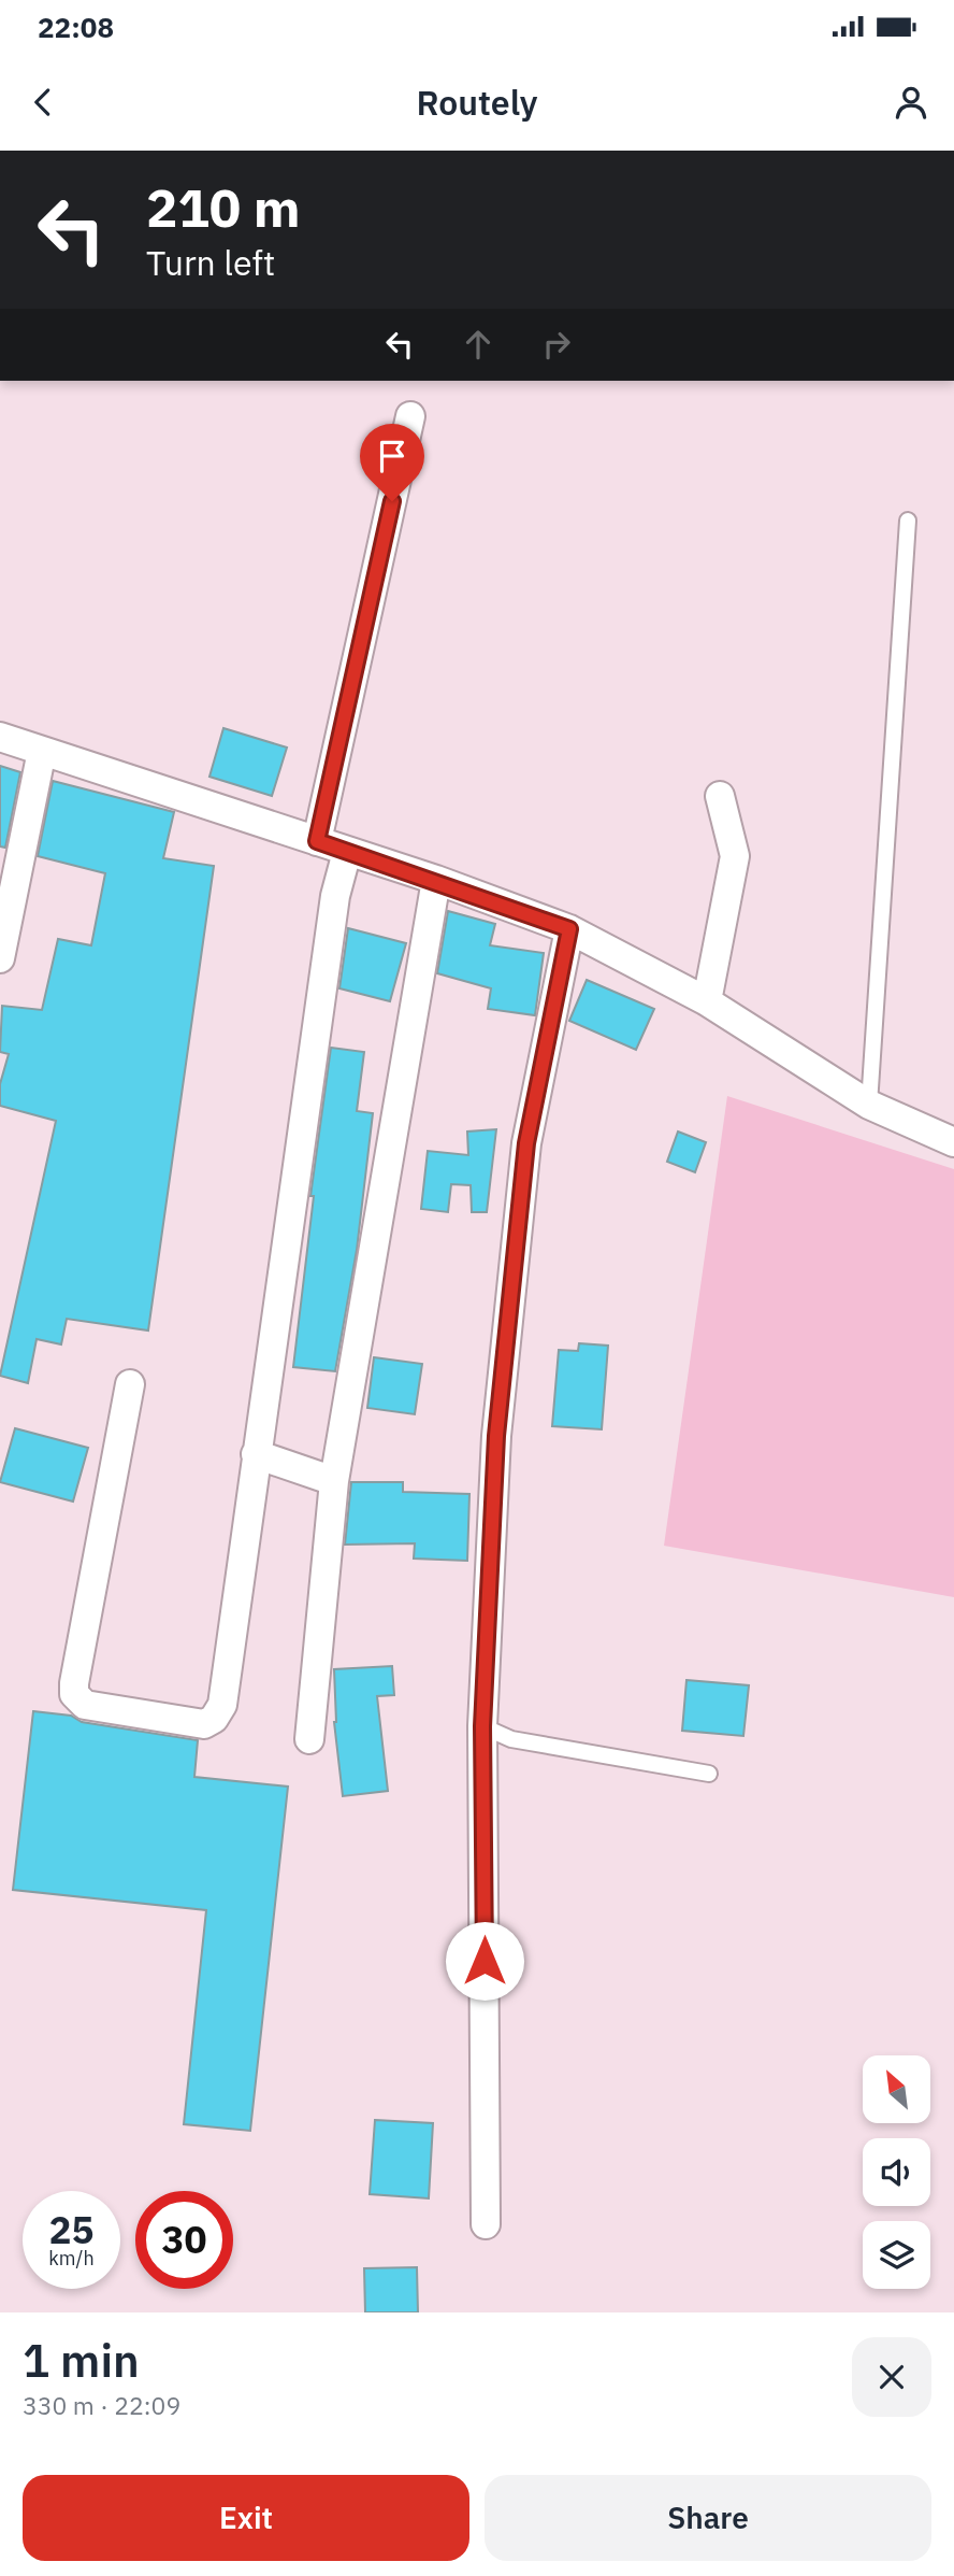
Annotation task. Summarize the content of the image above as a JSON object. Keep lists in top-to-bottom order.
{
  "north": "top left",
  "page": {
    "status": "22:08",
    "header": "Routely",
    "turn": ["210 m", "Turn left"],
    "speed": "25 km/h",
    "limit": "30",
    "heading": ["1 min", "330 m · 22:09"],
    "buttons": ["Exit", "Share"]
  }
}
